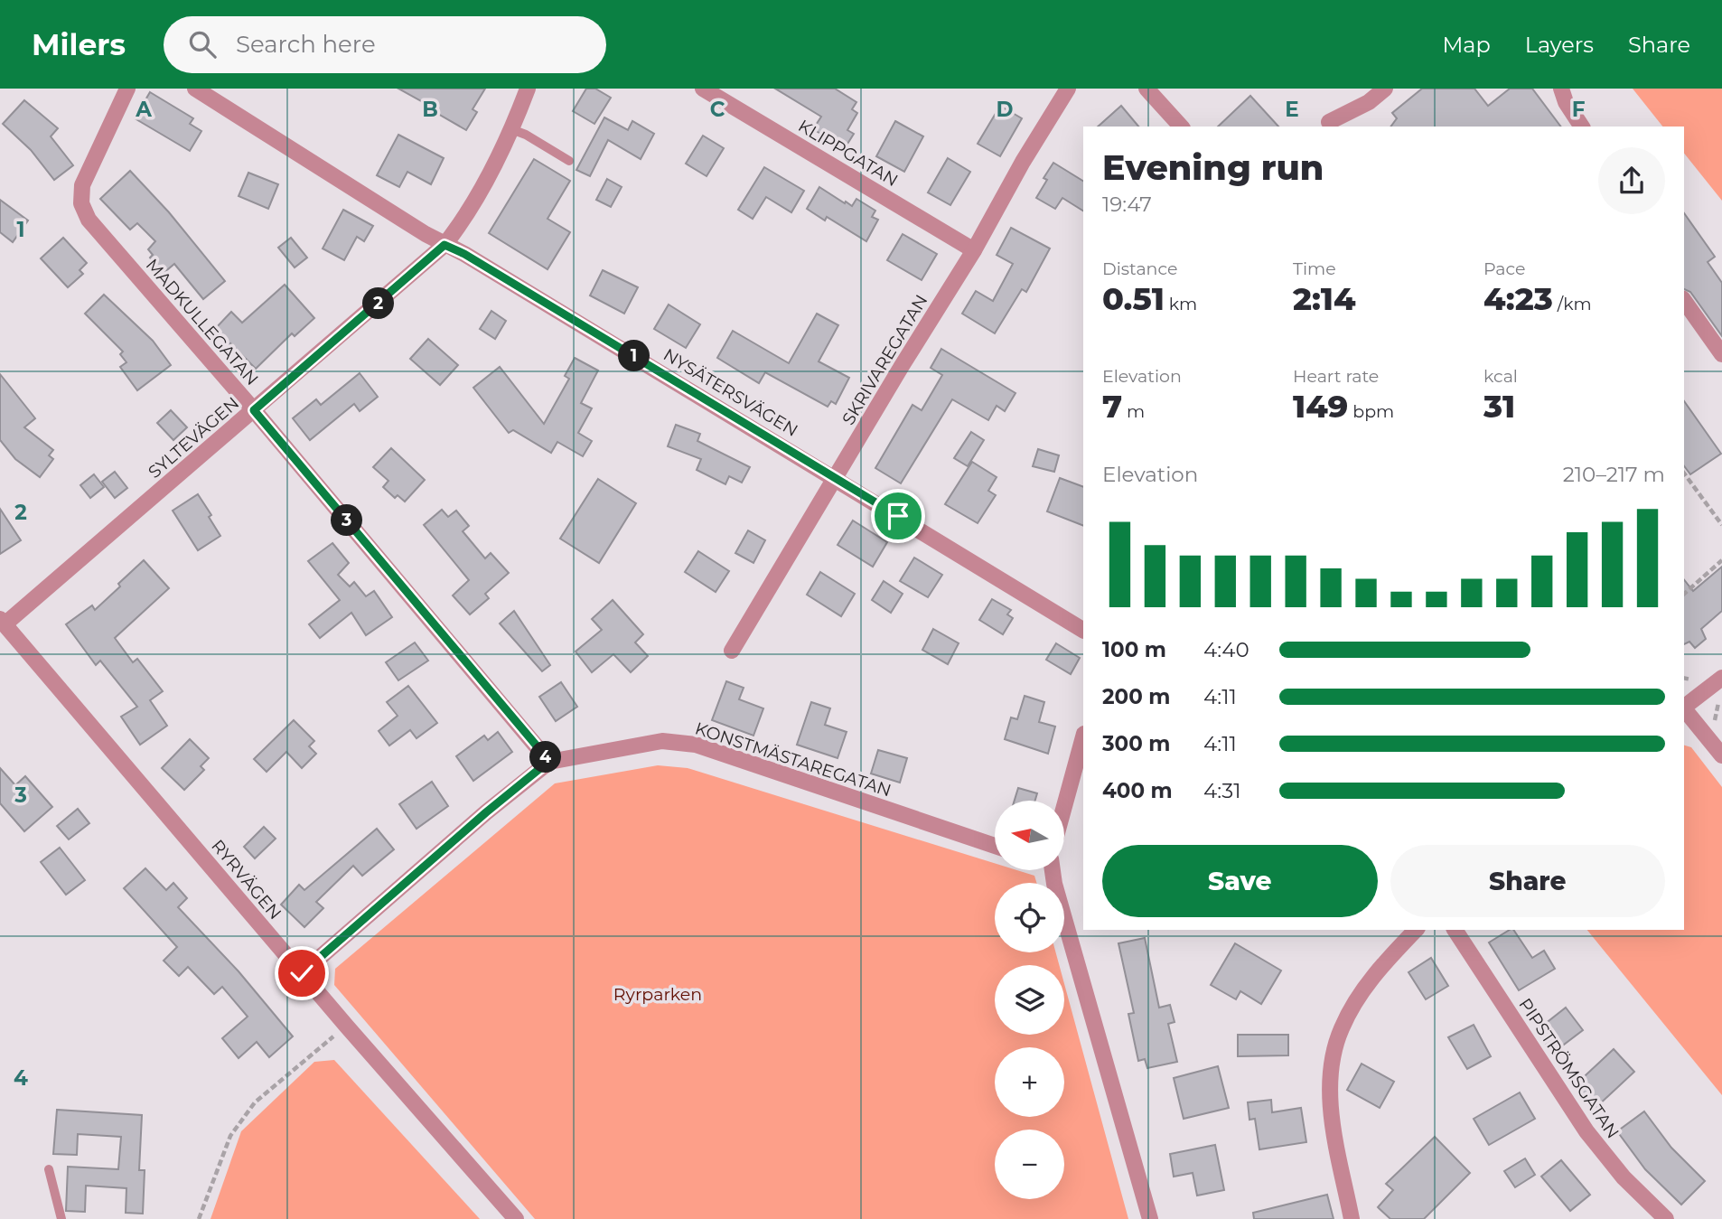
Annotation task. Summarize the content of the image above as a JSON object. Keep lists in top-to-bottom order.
{
  "streets": {
    "street": [
      "KLIPPGATAN",
      "MADKULLEGATAN",
      "SKRIVAREGATAN",
      "NYSÄTERSVÄGEN",
      "SYLTEVÄGEN",
      "KONSTMÄSTAREGATAN",
      "RYRVÄGEN",
      "PIPSTRÖMSGATAN"
    ]
  },
  "crossings": [
    ["KLIPPGATAN", "SKRIVAREGATAN"],
    ["MADKULLEGATAN", "SYLTEVÄGEN"],
    ["MADKULLEGATAN", "KONSTMÄSTAREGATAN"],
    ["SKRIVAREGATAN", "NYSÄTERSVÄGEN"],
    ["NYSÄTERSVÄGEN", "SYLTEVÄGEN"],
    ["SYLTEVÄGEN", "RYRVÄGEN"],
    ["KONSTMÄSTAREGATAN", "RYRVÄGEN"]
  ],
  "parks": ["Ryrparken"],
  "north": "left",
  "page": {
    "header": "Milers",
    "search": "Search here",
    "nav": ["Map", "Layers", "Share"],
    "heading": ["Evening run", "19:47"],
    "stats": [
      ["Distance", "0.51 km"],
      ["Time", "2:14"],
      ["Pace", "4:23 /km"],
      ["Elevation", "7 m"],
      ["Heart rate", "149 bpm"],
      ["kcal", "31"]
    ],
    "pins": [
      "2",
      "1",
      "3",
      "4"
    ],
    "chart": ["Elevation", "210–217 m"],
    "list": [
      {
        "name": "100 m",
        "note": "4:40"
      },
      {
        "name": "200 m",
        "note": "4:11"
      },
      {
        "name": "300 m",
        "note": "4:11"
      },
      {
        "name": "400 m",
        "note": "4:31"
      }
    ],
    "map_buttons": ["+", "−"],
    "buttons": ["Save", "Share"]
  },
  "grid": {
    "columns": [
      "A",
      "B",
      "C",
      "D",
      "E",
      "F"
    ],
    "rows": [
      "1",
      "2",
      "3",
      "4"
    ]
  }
}
